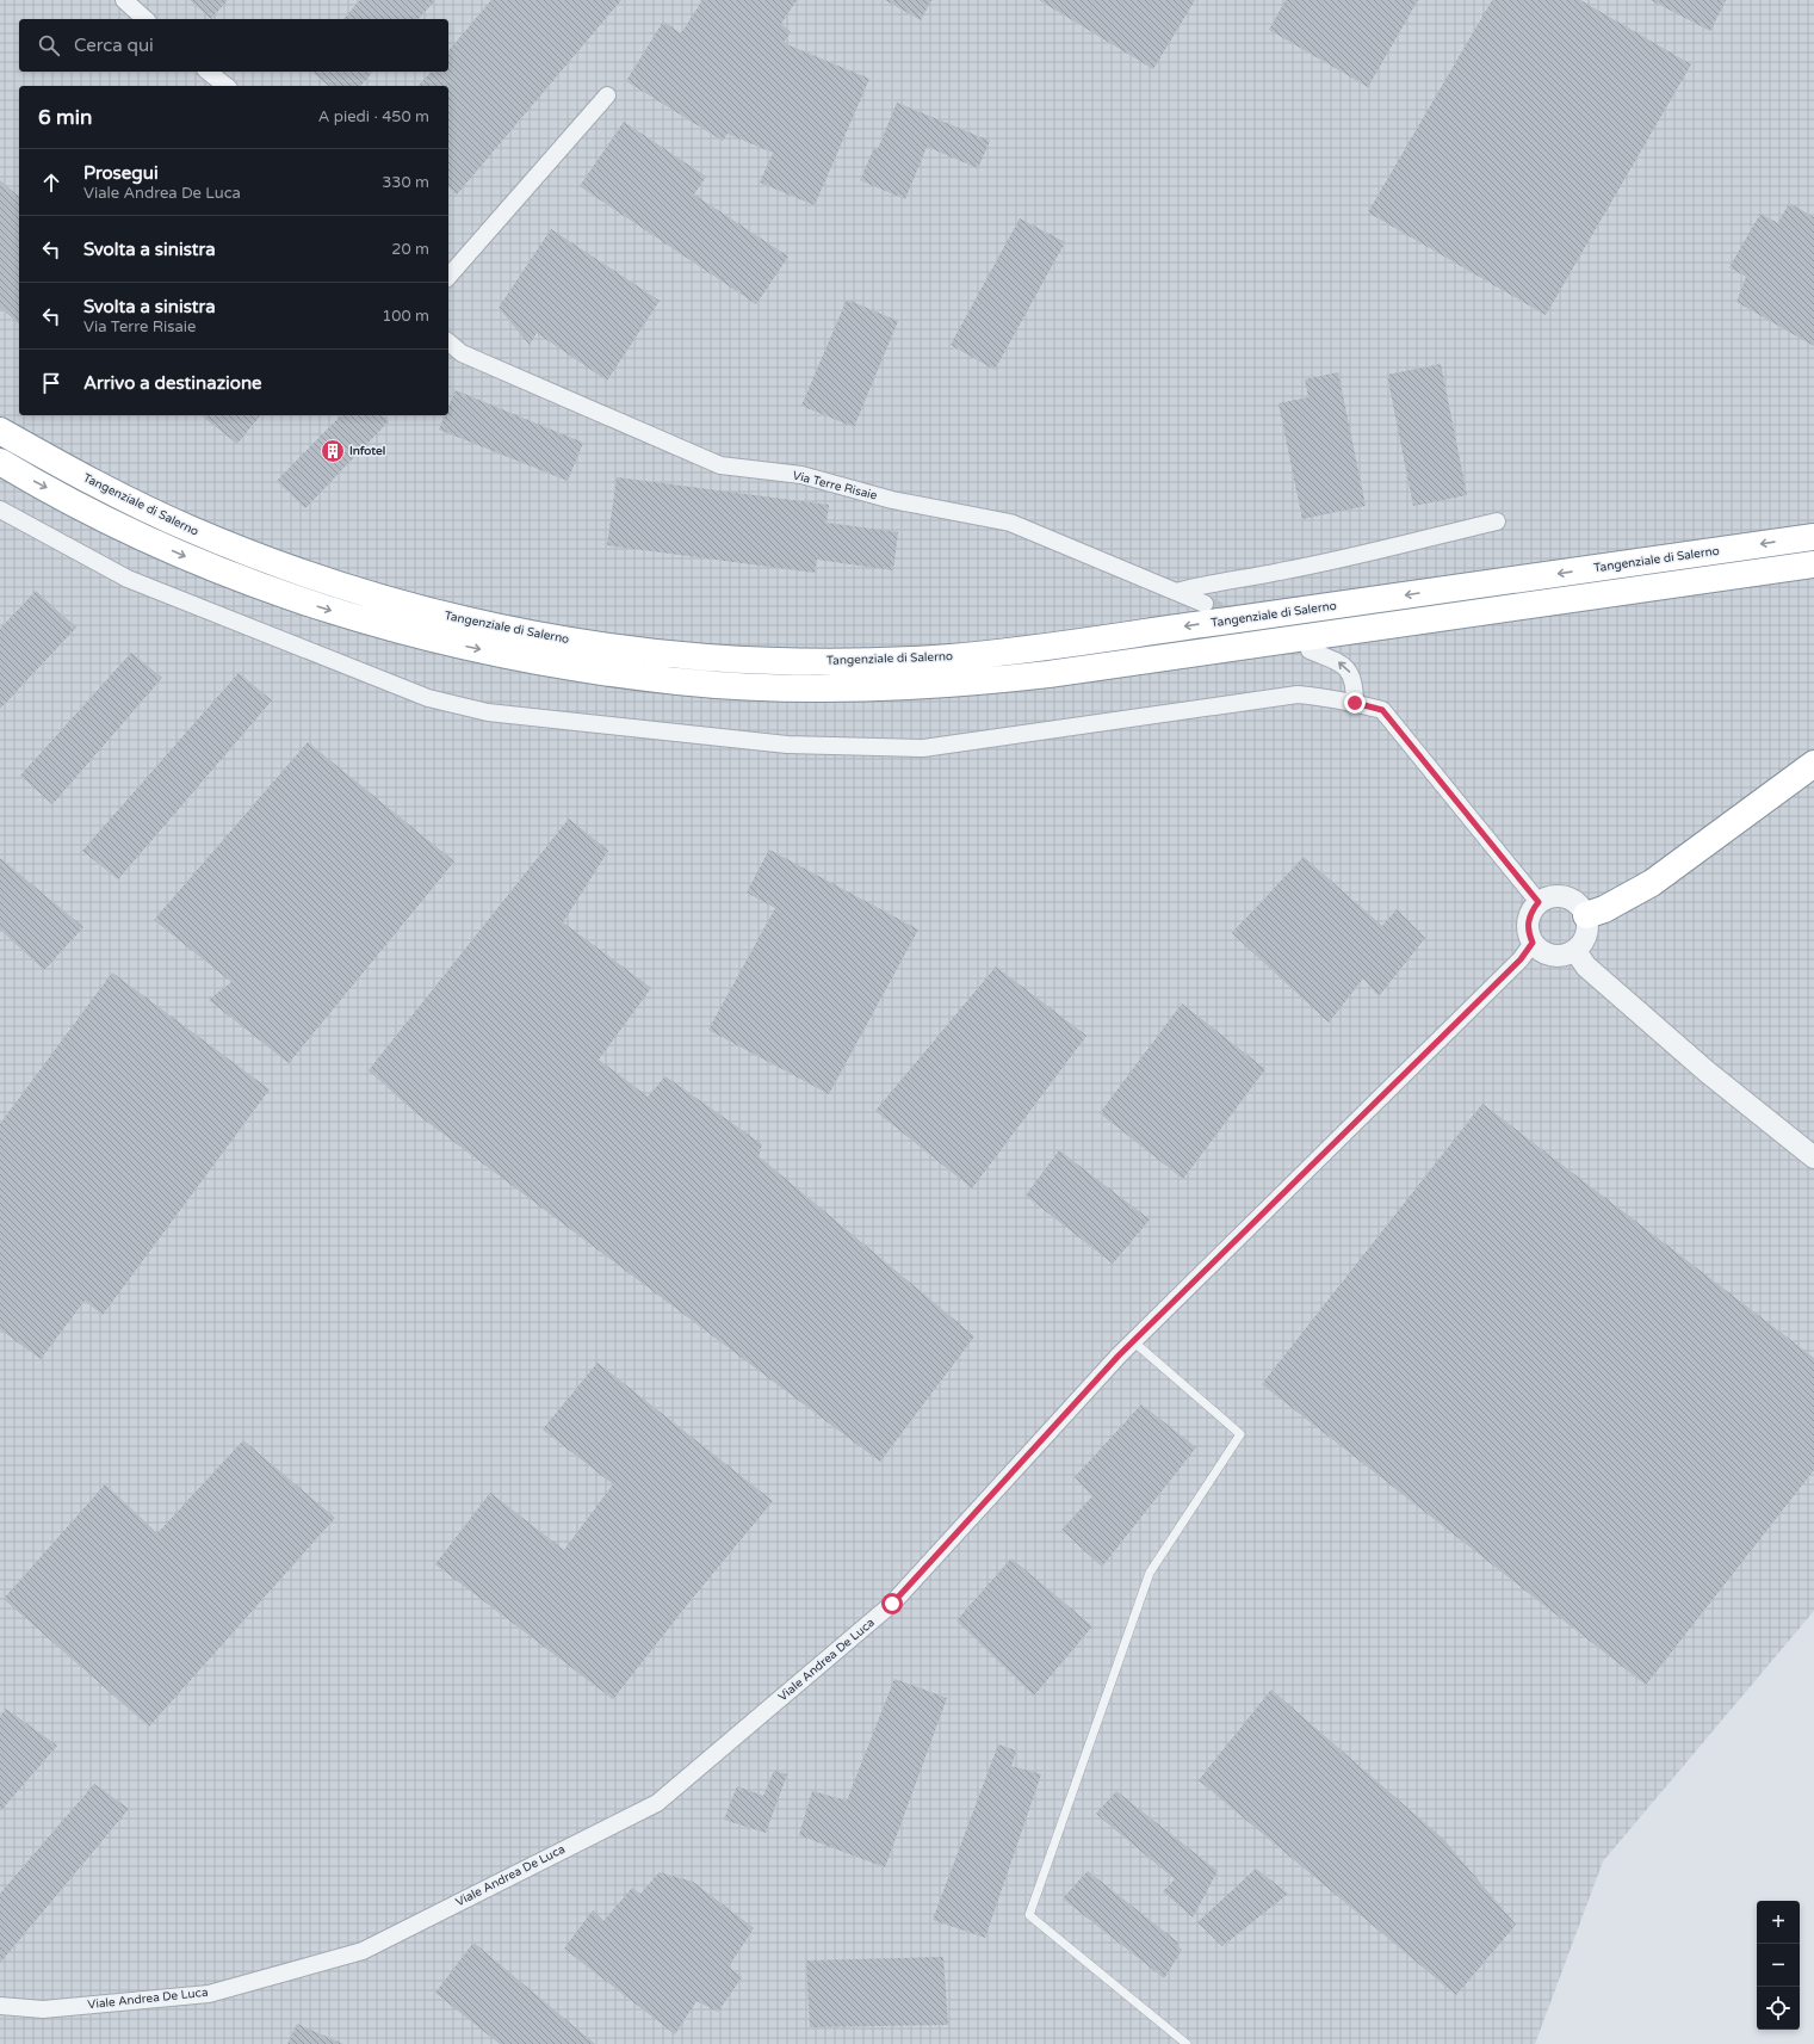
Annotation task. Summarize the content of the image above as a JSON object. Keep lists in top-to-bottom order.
{
  "streets": {
    "highway": ["Tangenziale di Salerno"],
    "street": ["Via Terre Risaie", "Viale Andrea De Luca"]
  },
  "places": {
    "building": ["Infotel"]
  },
  "page": {
    "search": "Cerca qui",
    "heading": ["6 min", "A piedi · 450 m"],
    "list": [
      ["Prosegui", "Viale Andrea De Luca", "330 m"],
      ["Svolta a sinistra", "20 m"],
      ["Svolta a sinistra", "Via Terre Risaie", "100 m"],
      "Arrivo a destinazione"
    ],
    "map_buttons": ["+", "−"]
  }
}
